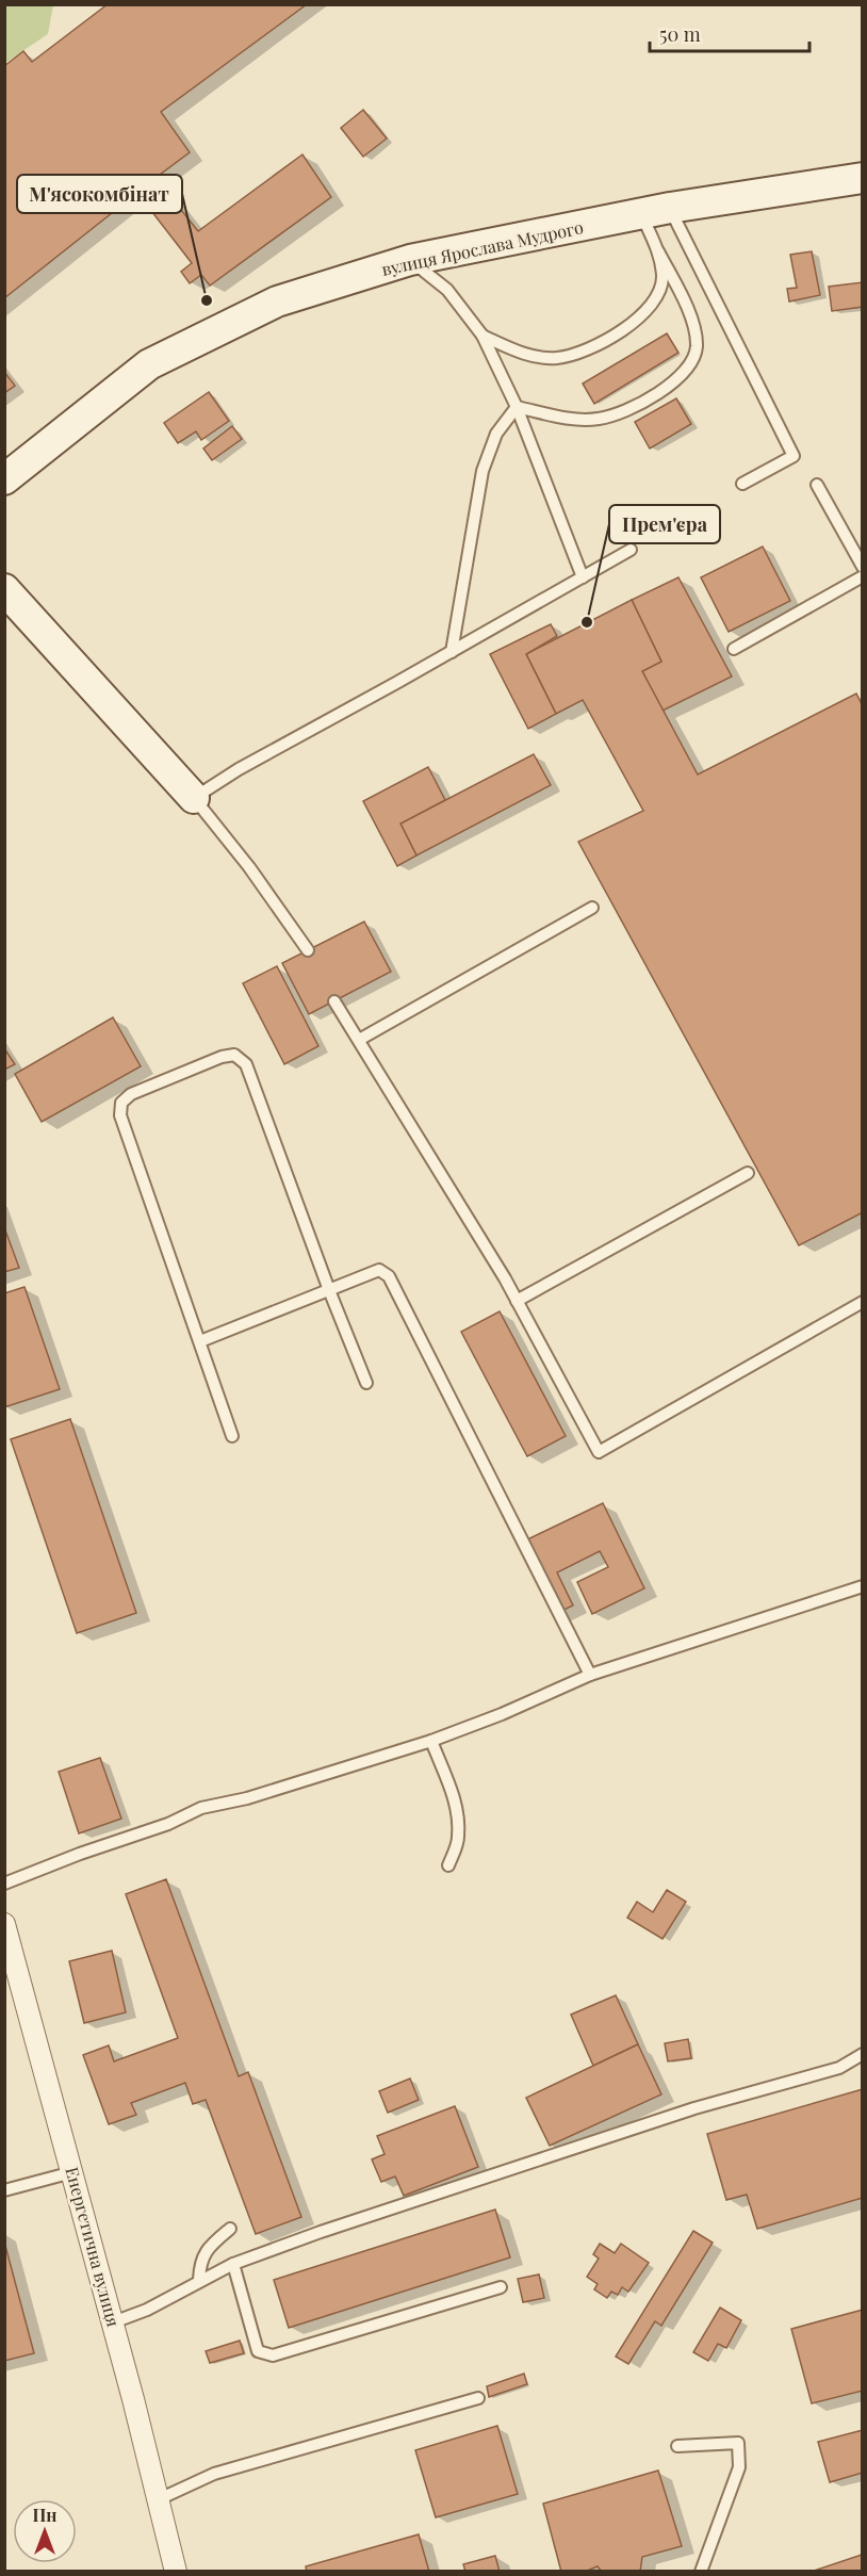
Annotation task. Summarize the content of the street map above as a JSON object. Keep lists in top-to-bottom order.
{
  "streets": {
    "main road": ["вулиця Ярослава Мудрого"],
    "street": ["Енергетична вулиця"]
  },
  "places": ["М'ясокомбінат", "Прем'єра"],
  "scale_bar": "50 m",
  "north": "top"
}
